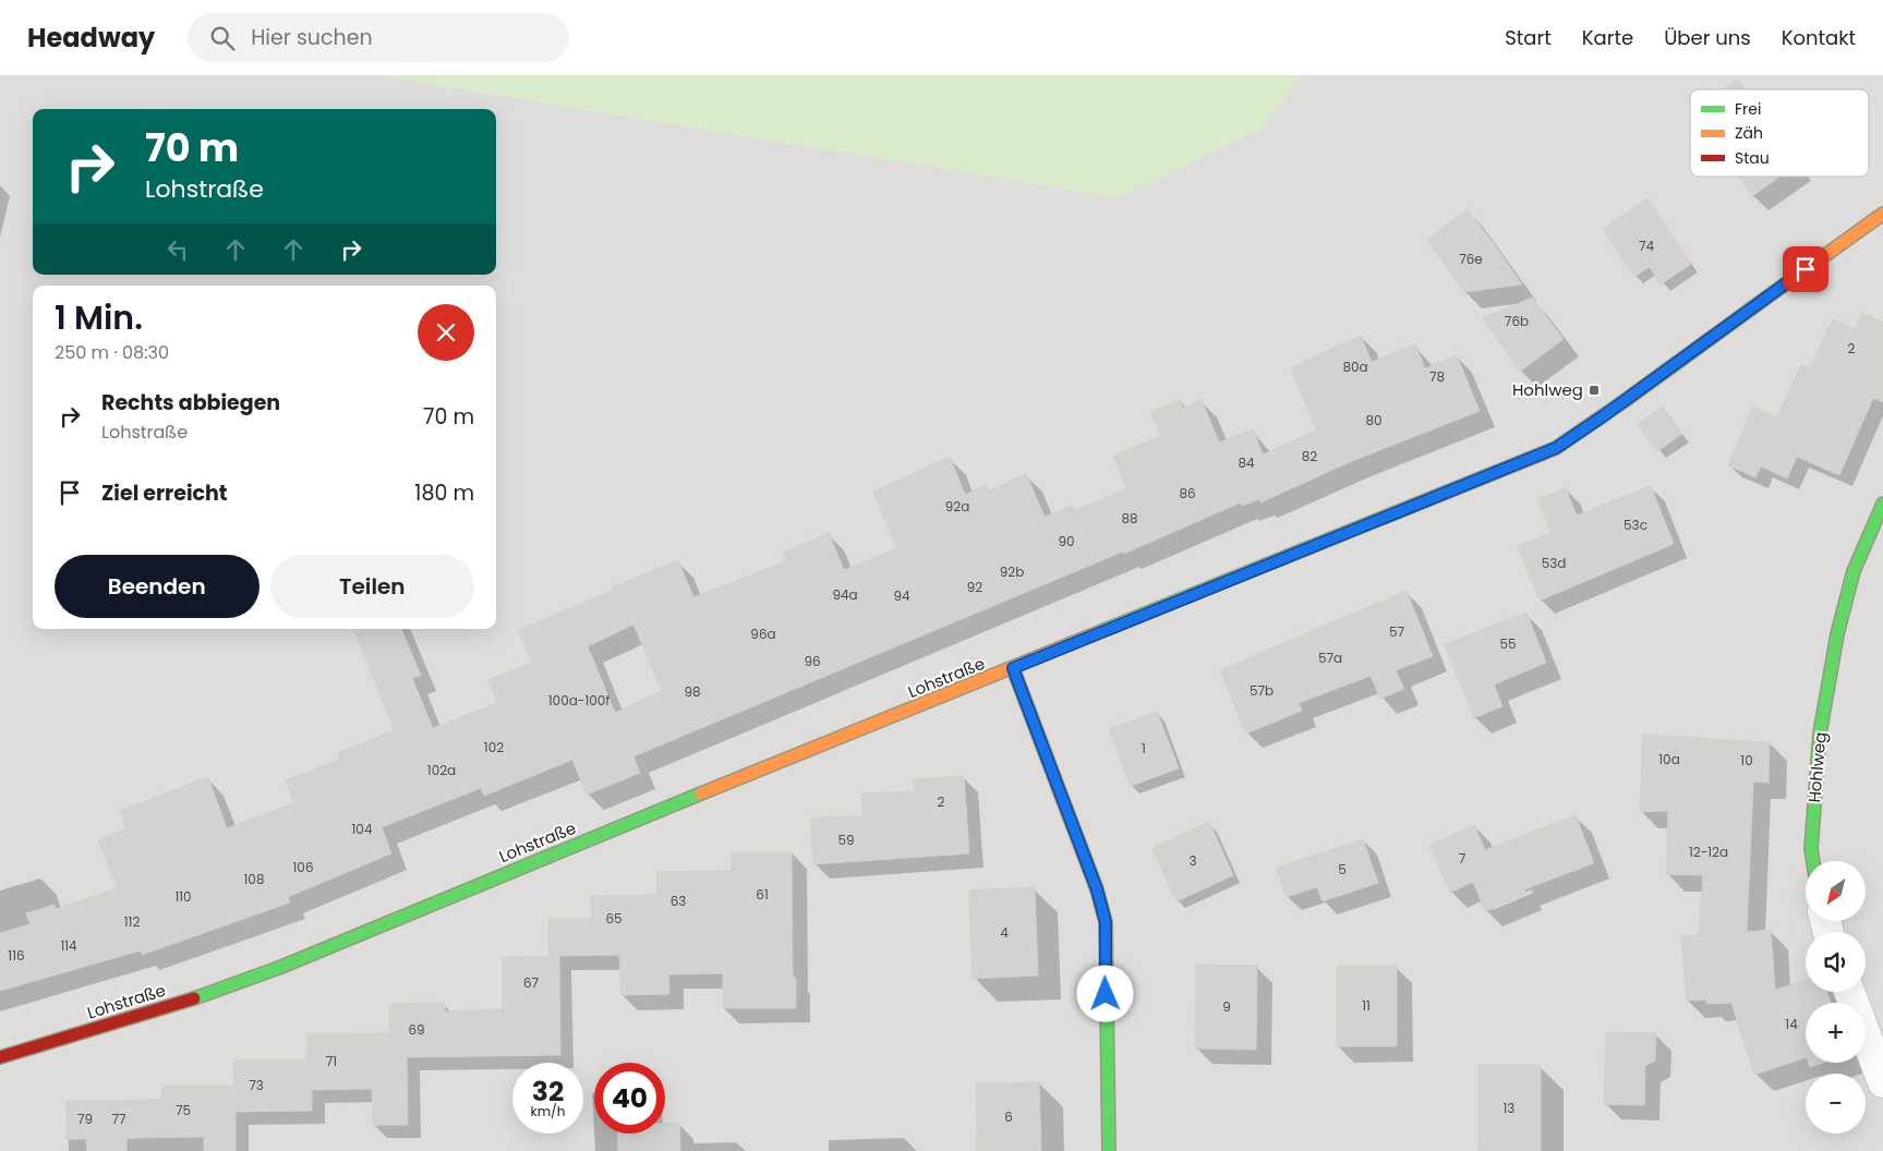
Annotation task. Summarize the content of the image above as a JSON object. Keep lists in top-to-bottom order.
{
  "streets": {
    "main road": ["Lohstraße", "Hohlweg"]
  },
  "places": {
    "transit": ["Hohlweg"]
  },
  "house_numbers": [
    "74",
    "76e",
    "76b",
    "2",
    "80a",
    "78",
    "80",
    "82",
    "84",
    "86",
    "92a",
    "88",
    "53c",
    "90",
    "53d",
    "92b",
    "92",
    "94a",
    "94",
    "57",
    "96a",
    "55",
    "57a",
    "96",
    "57b",
    "98",
    "100a-100f",
    "102",
    "1",
    "10a",
    "10",
    "102a",
    "2",
    "104",
    "59",
    "12-12a",
    "7",
    "3",
    "106",
    "5",
    "108",
    "61",
    "110",
    "63",
    "65",
    "112",
    "4",
    "114",
    "116",
    "67",
    "11",
    "9",
    "14",
    "69",
    "71",
    "73",
    "13",
    "75",
    "6",
    "79",
    "77"
  ],
  "legend": ["Frei", "Zäh", "Stau"],
  "north": "bottom left",
  "page": {
    "header": "Headway",
    "search": "Hier suchen",
    "nav": [
      "Start",
      "Karte",
      "Über uns",
      "Kontakt"
    ],
    "turn": ["70 m", "Lohstraße"],
    "heading": ["1 Min.", "250 m · 08:30"],
    "list": [
      {
        "name": "Rechts abbiegen",
        "note": "Lohstraße",
        "value": "70 m"
      },
      {
        "name": "Ziel erreicht",
        "value": "180 m"
      }
    ],
    "buttons": ["Beenden", "Teilen"],
    "map_buttons": ["+", "−"],
    "speed": "32 km/h",
    "limit": "40"
  }
}
